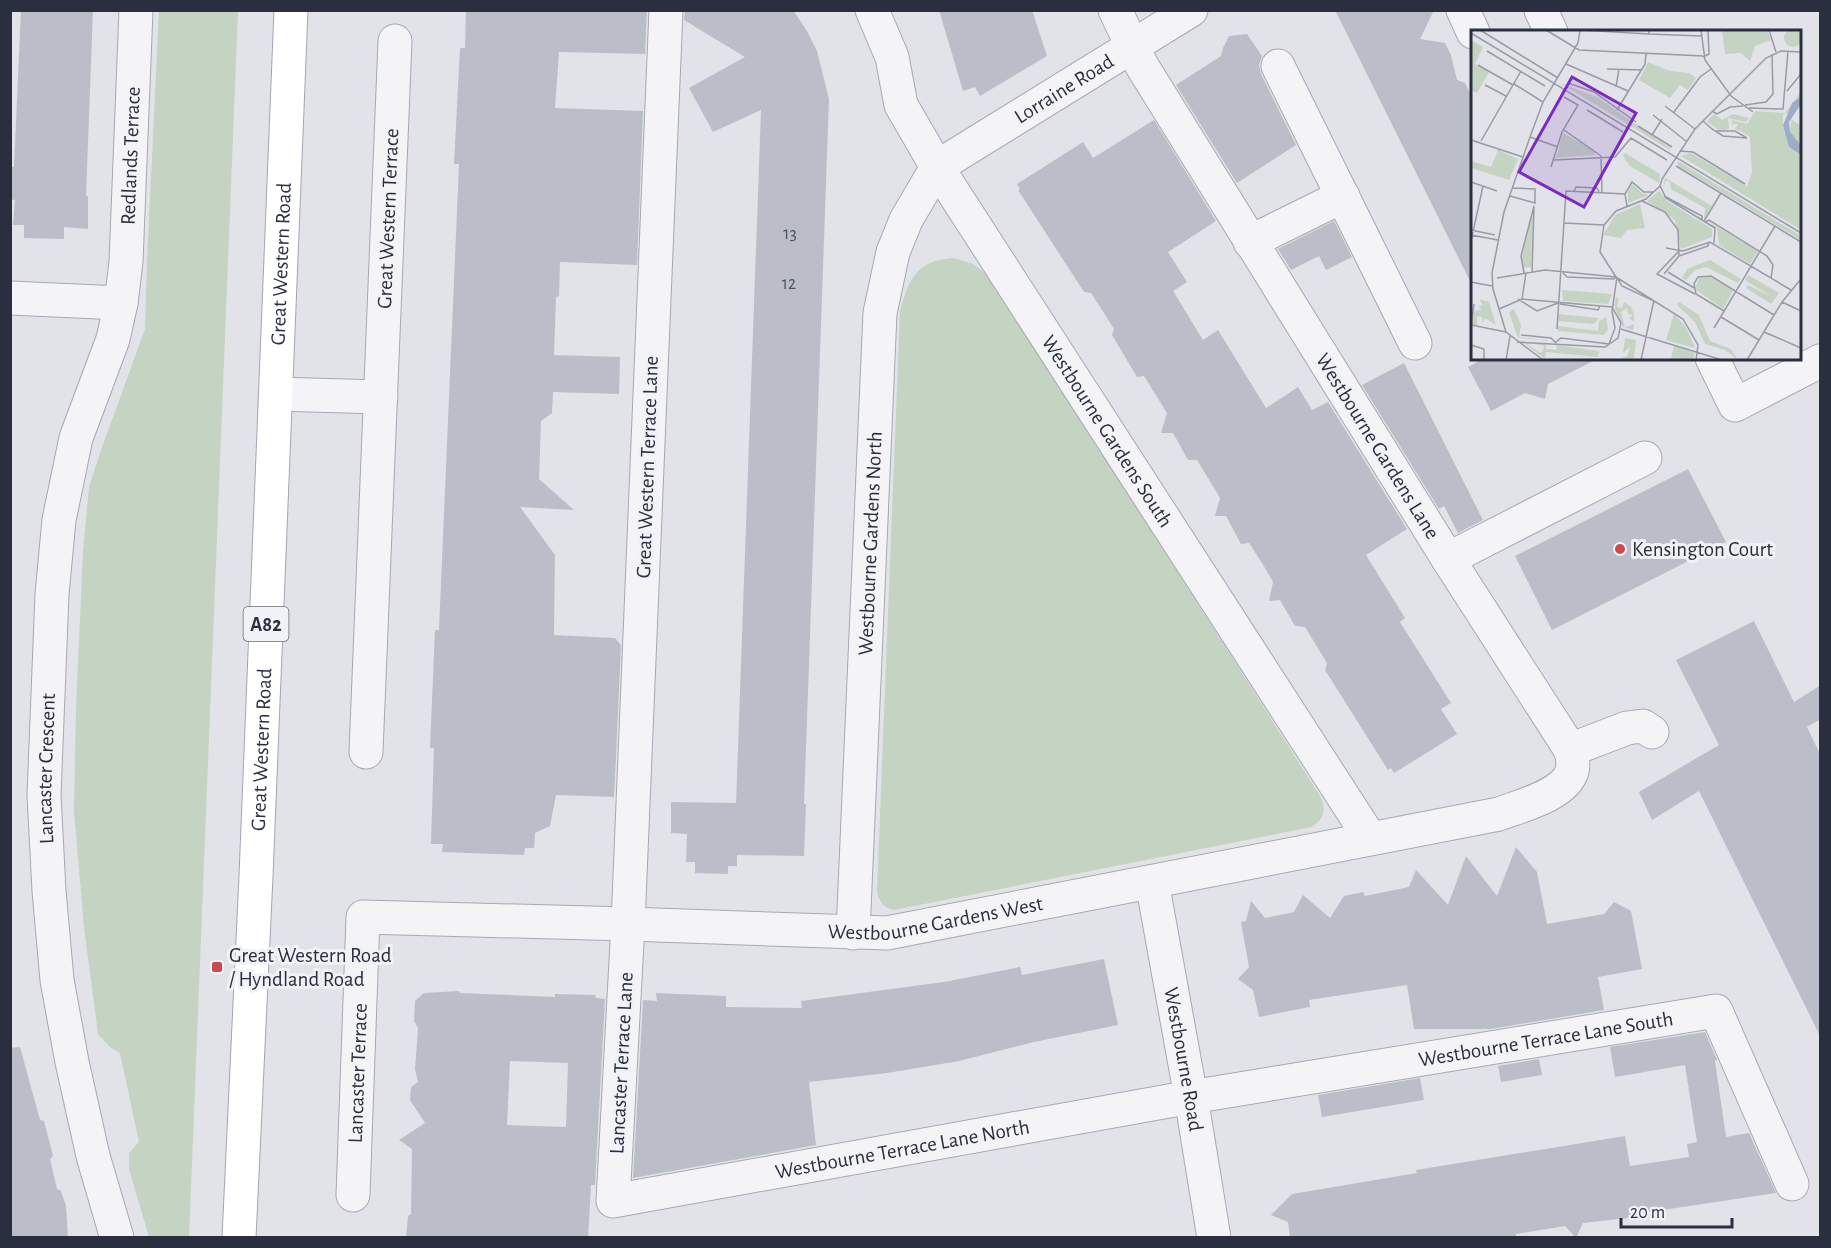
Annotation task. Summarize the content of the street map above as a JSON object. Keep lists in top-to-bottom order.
{
  "streets": {
    "main road": ["Great Western Road", "A82"],
    "street": [
      "Lorraine Road",
      "Redlands Terrace",
      "Great Western Terrace",
      "Westbourne Gardens South",
      "Westbourne Gardens Lane",
      "Great Western Terrace Lane",
      "Westbourne Gardens North",
      "Lancaster Crescent",
      "Westbourne Gardens West",
      "Westbourne Terrace Lane South",
      "Westbourne Road",
      "Lancaster Terrace Lane",
      "Lancaster Terrace",
      "Westbourne Terrace Lane North"
    ]
  },
  "crossings": [
    ["Lorraine Road", "Westbourne Gardens South"],
    ["Lorraine Road", "Westbourne Gardens Lane"],
    ["Lorraine Road", "Westbourne Gardens North"],
    ["Redlands Terrace", "Lancaster Crescent"],
    ["Westbourne Gardens South", "Westbourne Gardens North"],
    ["Westbourne Gardens South", "Westbourne Gardens West"],
    ["Westbourne Gardens Lane", "Westbourne Gardens West"],
    ["Great Western Terrace Lane", "Westbourne Gardens West"],
    ["Great Western Terrace Lane", "Lancaster Terrace Lane"],
    ["Westbourne Gardens North", "Westbourne Gardens West"],
    ["Westbourne Gardens West", "Westbourne Road"],
    ["Westbourne Gardens West", "Lancaster Terrace Lane"],
    ["Westbourne Gardens West", "Lancaster Terrace"],
    ["Westbourne Terrace Lane South", "Westbourne Road"],
    ["Westbourne Terrace Lane South", "Westbourne Terrace Lane North"],
    ["Westbourne Road", "Westbourne Terrace Lane North"],
    ["Lancaster Terrace Lane", "Westbourne Terrace Lane North"]
  ],
  "places": {
    "other": ["Kensington Court"],
    "transit": ["Great Western Road / Hyndland Road"]
  },
  "house_numbers": ["13", "12"],
  "scale_bar": "20 m"
}
